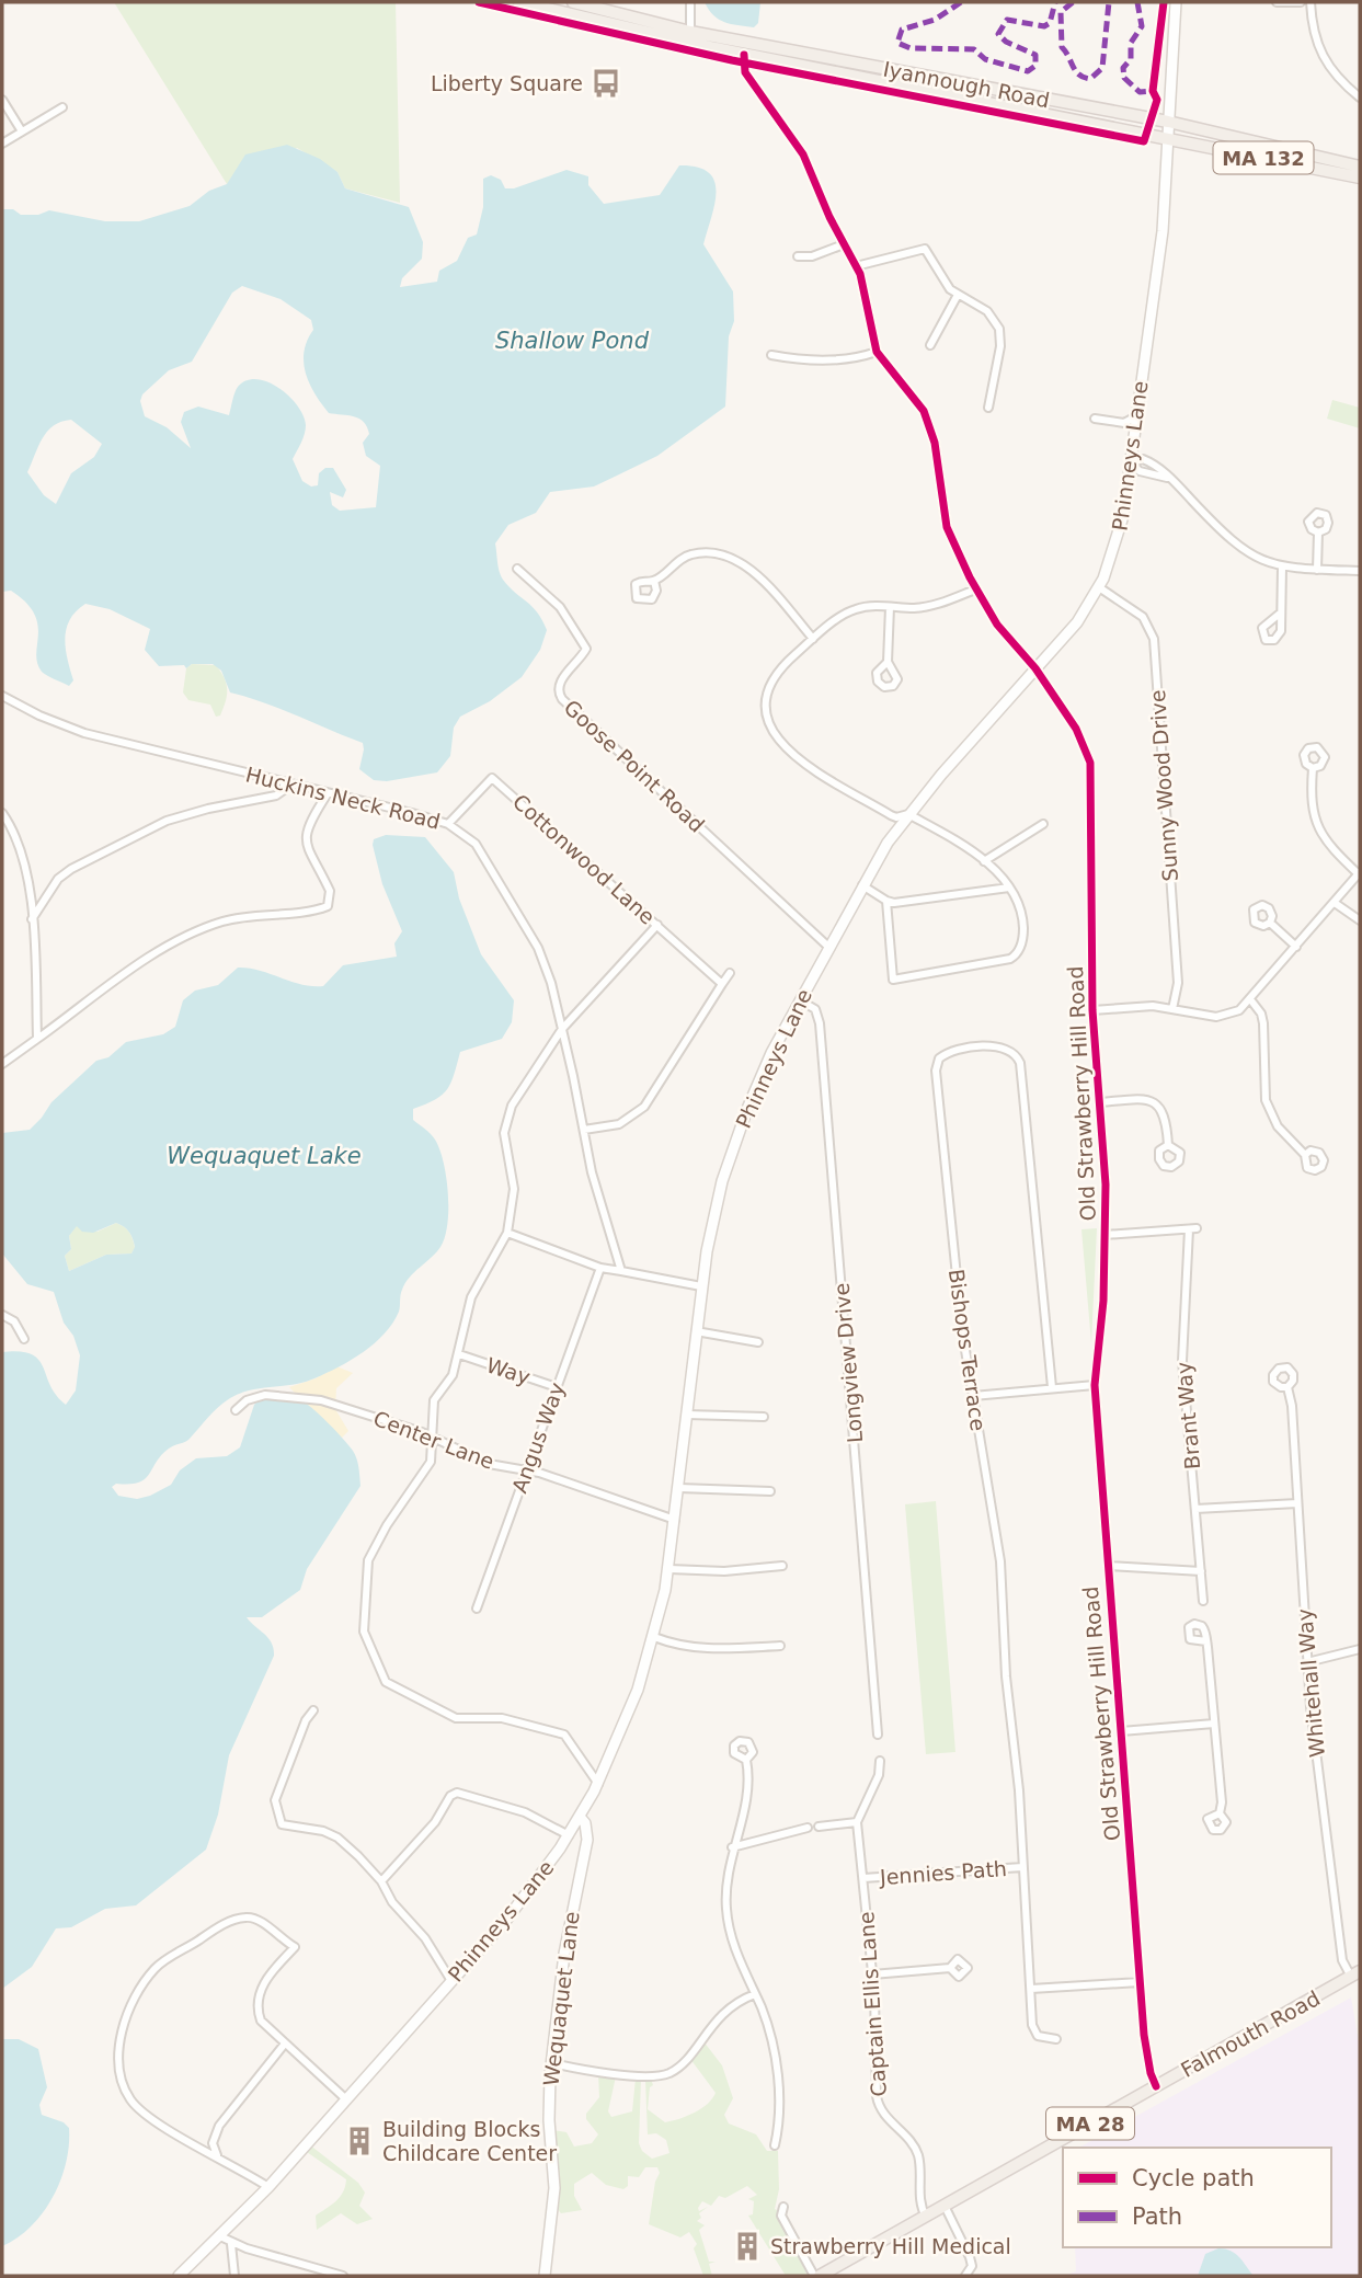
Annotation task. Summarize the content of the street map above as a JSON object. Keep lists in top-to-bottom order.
{
  "streets": {
    "main road": [
      "Iyannough Road",
      "MA 132",
      "Phinneys Lane",
      "Wequaquet Lane",
      "Falmouth Road",
      "MA 28"
    ],
    "street": [
      "Goose Point Road",
      "Sunny Wood Drive",
      "Huckins Neck Road",
      "Cottonwood Lane",
      "Old Strawberry Hill Road",
      "Bishops Terrace",
      "Longview Drive",
      "Way",
      "Brant Way",
      "Angus Way",
      "Center Lane",
      "Whitehall Way",
      "Jennies Path",
      "Captain Ellis Lane"
    ]
  },
  "crossings": [
    ["Iyannough Road", "Phinneys Lane"],
    ["Phinneys Lane", "Goose Point Road"],
    ["Phinneys Lane", "Sunny Wood Drive"],
    ["Phinneys Lane", "Old Strawberry Hill Road"],
    ["Phinneys Lane", "Longview Drive"],
    ["Phinneys Lane", "Center Lane"],
    ["Phinneys Lane", "Wequaquet Lane"],
    ["Huckins Neck Road", "Cottonwood Lane"],
    ["Old Strawberry Hill Road", "Brant Way"],
    ["Old Strawberry Hill Road", "Falmouth Road"],
    ["Bishops Terrace", "Jennies Path"],
    ["Way", "Angus Way"],
    ["Angus Way", "Center Lane"],
    ["Whitehall Way", "Falmouth Road"],
    ["Jennies Path", "Captain Ellis Lane"],
    ["Captain Ellis Lane", "Falmouth Road"]
  ],
  "water": ["Shallow Pond", "Wequaquet Lake"],
  "places": {
    "bus stop": ["Liberty Square"],
    "building": ["Building Blocks Childcare Center", "Strawberry Hill Medical"]
  },
  "legend": ["Cycle path", "Path"]
}
